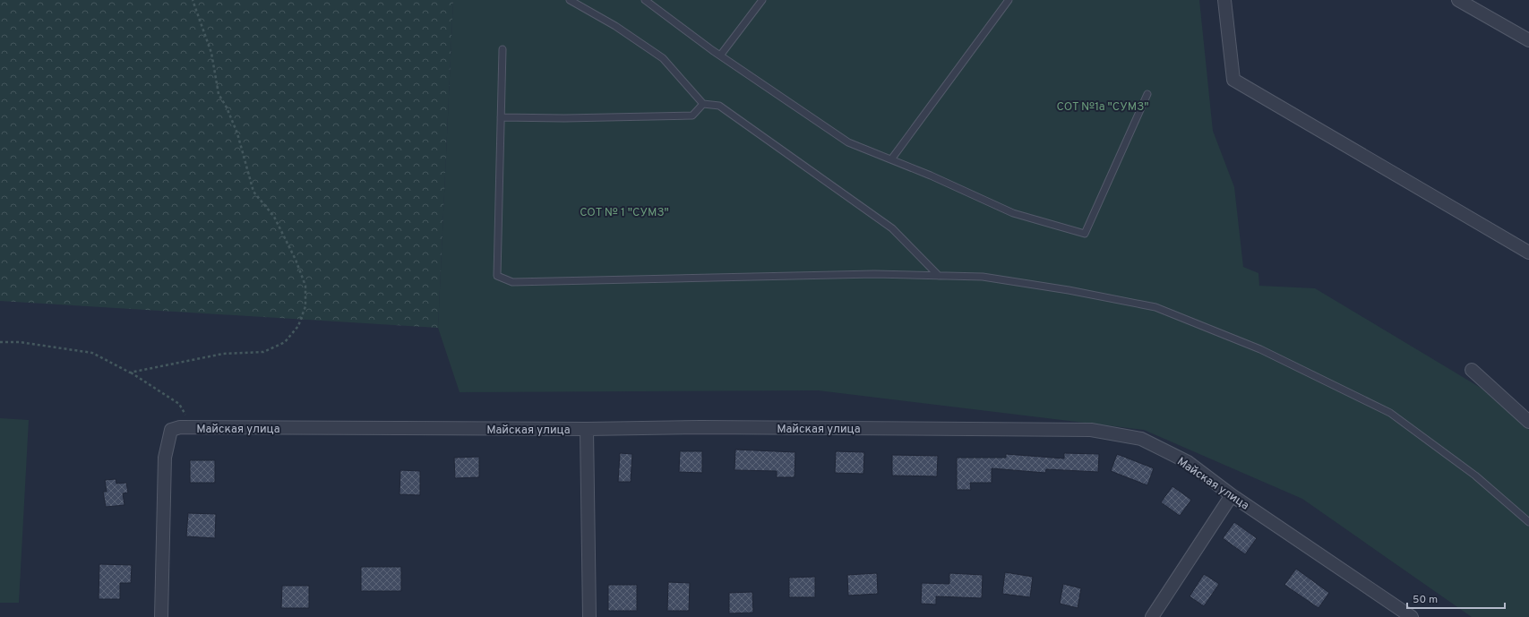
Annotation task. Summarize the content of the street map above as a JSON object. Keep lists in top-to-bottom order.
{
  "streets": {
    "street": ["Майская улица"]
  },
  "parks": ["СОТ №1а \"СУМЗ\"", "СОТ № 1 \"СУМЗ\""],
  "scale_bar": "50 m"
}
